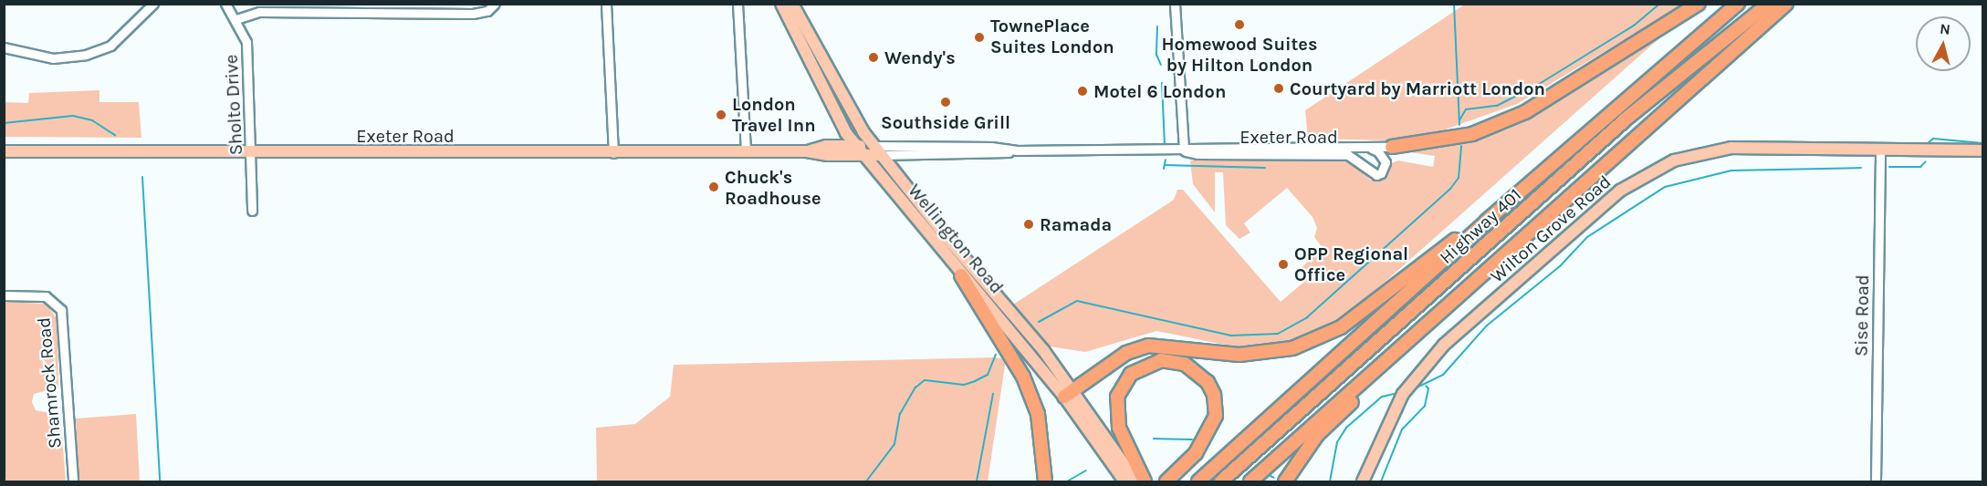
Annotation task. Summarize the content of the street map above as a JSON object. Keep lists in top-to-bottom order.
{
  "streets": {
    "highway": ["Highway 401"],
    "main road": ["Exeter Road", "Wilton Grove Road", "Wellington Road"],
    "street": ["Sholto Drive", "Sise Road", "Shamrock Road"]
  },
  "crossings": [
    ["Sholto Drive", "Exeter Road"],
    ["Exeter Road", "Wellington Road"],
    ["Wilton Grove Road", "Sise Road"]
  ],
  "places": [
    "Homewood Suites by Hilton London",
    "TownePlace Suites London",
    "Wendy's",
    "Courtyard by Marriott London",
    "Motel 6 London",
    "Southside Grill",
    "London Travel Inn",
    "Chuck's Roadhouse",
    "Ramada",
    "OPP Regional Office"
  ],
  "north": "top"
}
